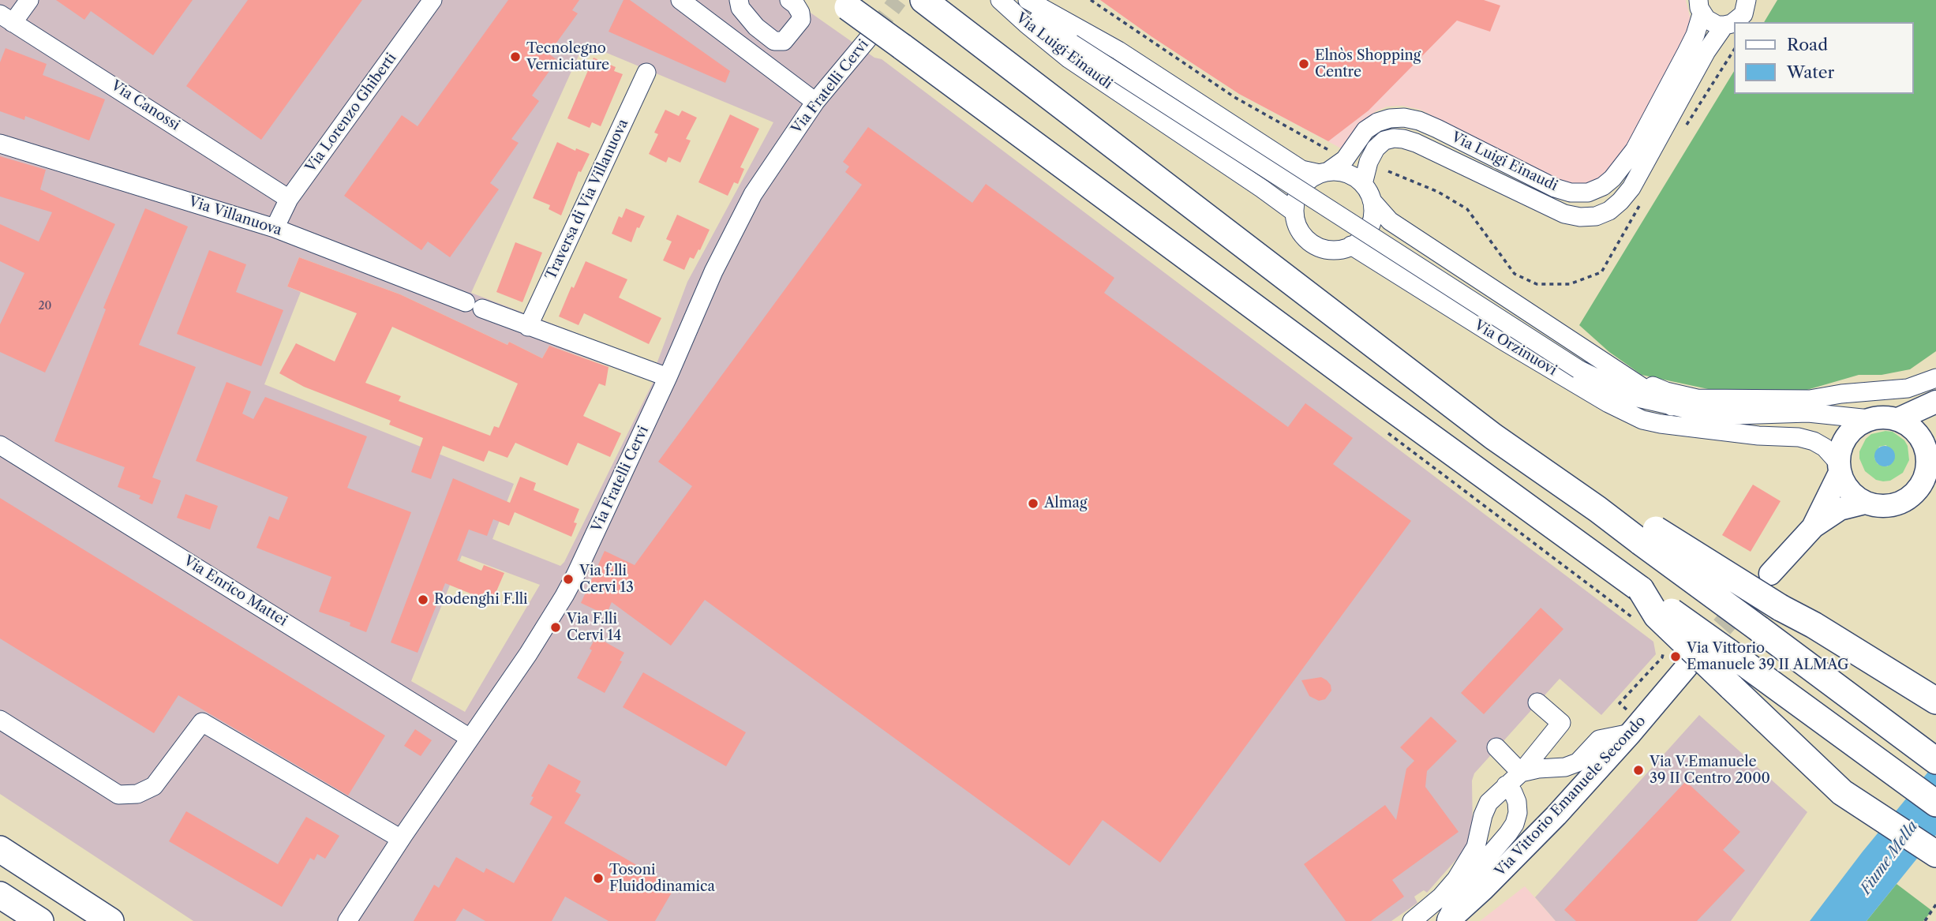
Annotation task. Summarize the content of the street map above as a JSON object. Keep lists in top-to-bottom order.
{
  "streets": {
    "main road": ["Via Vittorio Emanuele Secondo"],
    "street": [
      "Via Luigi Einaudi",
      "Via Fratelli Cervi",
      "Via Canossi",
      "Via Lorenzo Ghiberti",
      "Traversa di Via Villanuova",
      "Via Villanuova",
      "Via Orzinuovi",
      "Via Enrico Mattei"
    ]
  },
  "crossings": [
    ["Via Luigi Einaudi", "Via Orzinuovi"],
    ["Via Fratelli Cervi", "Via Villanuova"],
    ["Via Fratelli Cervi", "Via Enrico Mattei"],
    ["Via Canossi", "Via Lorenzo Ghiberti"],
    ["Via Lorenzo Ghiberti", "Via Villanuova"],
    ["Traversa di Via Villanuova", "Via Villanuova"]
  ],
  "water": ["Fiume Mella"],
  "places": [
    "Tecnolegno Verniciature",
    "Elnòs Shopping Centre",
    "Almag",
    "Via f.lli Cervi 13",
    "Rodenghi F.lli",
    "Via F.lli Cervi 14",
    "Via Vittorio Emanuele 39 II ALMAG",
    "Via V.Emanuele 39 II Centro 2000",
    "Tosoni Fluidodinamica"
  ],
  "house_numbers": ["20"],
  "legend": ["Road", "Water"]
}
